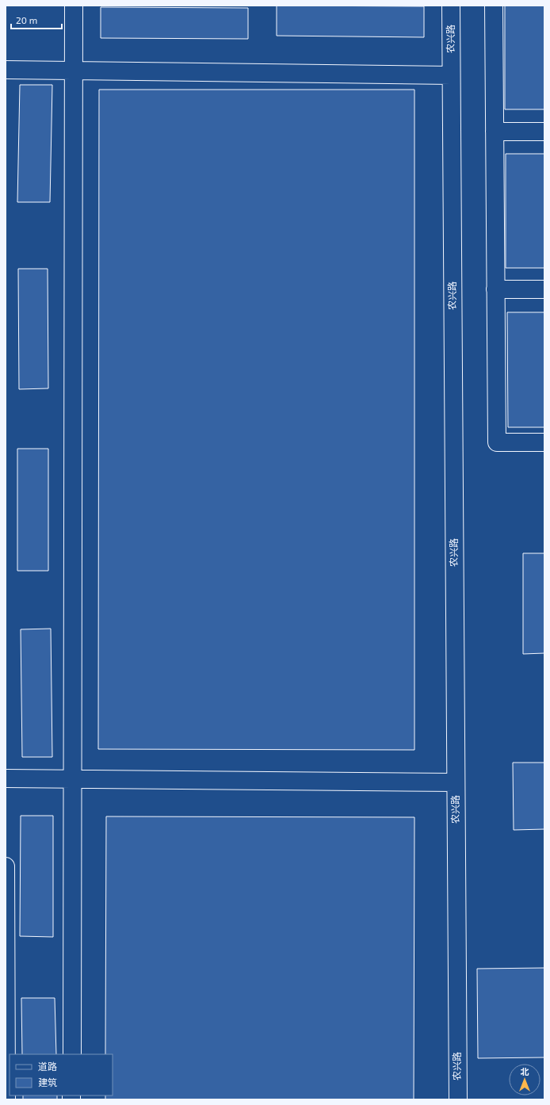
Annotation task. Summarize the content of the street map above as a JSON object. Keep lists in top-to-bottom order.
{
  "streets": {
    "street": ["农兴路"]
  },
  "legend": ["道路", "建筑"],
  "scale_bar": "20 m",
  "north": "top"
}
